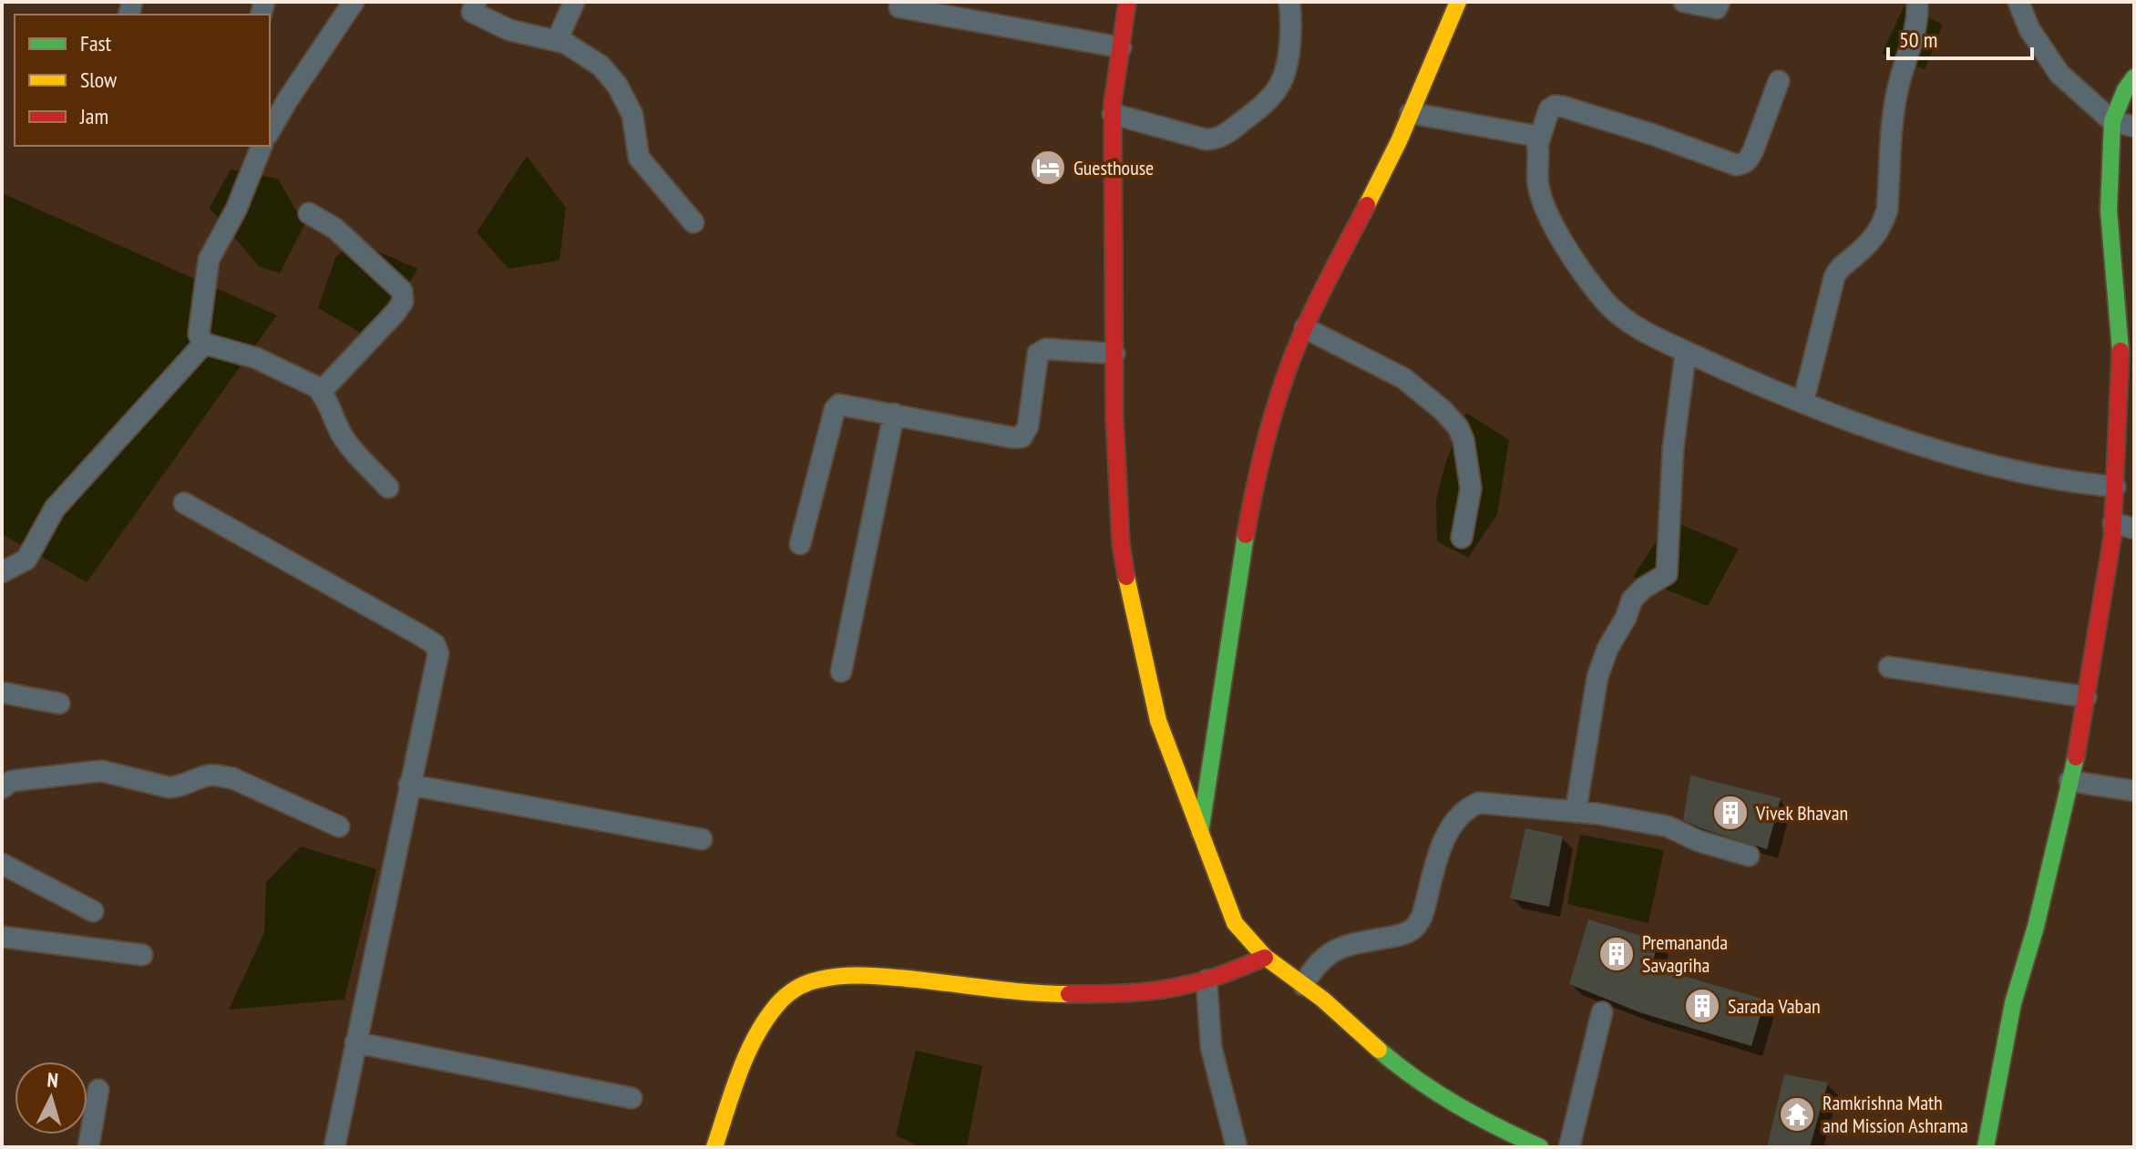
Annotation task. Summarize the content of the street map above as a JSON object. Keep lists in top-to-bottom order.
{
  "places": {
    "hotel": ["Guesthouse"],
    "building": ["Vivek Bhavan", "Premananda Savagriha", "Sarada Vaban"],
    "temple": ["Ramkrishna Math and Mission Ashrama"]
  },
  "legend": ["Fast", "Slow", "Jam"],
  "scale_bar": "50 m",
  "north": "top"
}
